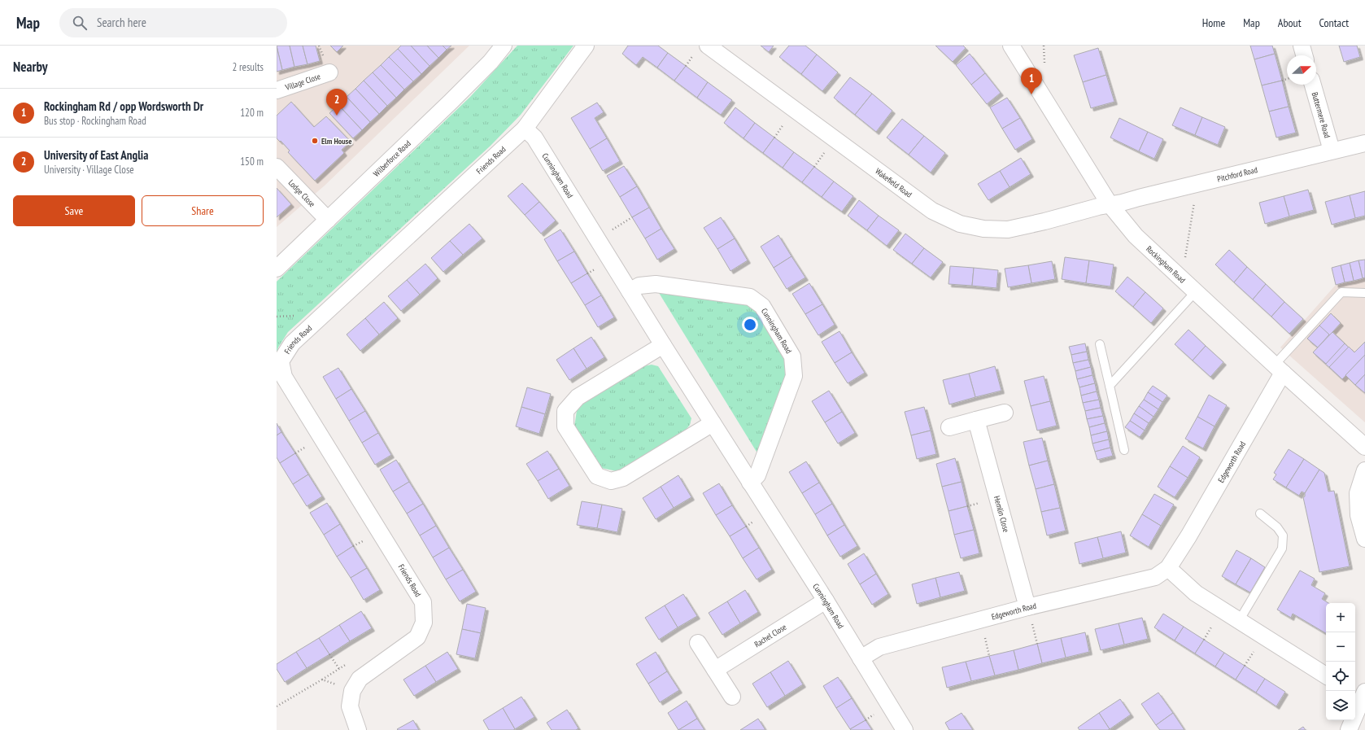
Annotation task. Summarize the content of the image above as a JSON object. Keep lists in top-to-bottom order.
{
  "streets": {
    "street": [
      "Village Close",
      "Buttermere Road",
      "Wilberforce Road",
      "Friends Road",
      "Pitchford Road",
      "Cunningham Road",
      "Wakefield Road",
      "Lodge Close",
      "Rockingham Road",
      "Edgeworth Road",
      "Hemlin Close",
      "Rachel Close"
    ]
  },
  "crossings": [
    ["Buttermere Road", "Pitchford Road"],
    ["Wilberforce Road", "Lodge Close"],
    ["Friends Road", "Cunningham Road"],
    ["Pitchford Road", "Wakefield Road"],
    ["Pitchford Road", "Rockingham Road"],
    ["Cunningham Road", "Edgeworth Road"],
    ["Cunningham Road", "Rachel Close"],
    ["Wakefield Road", "Rockingham Road"],
    ["Rockingham Road", "Edgeworth Road"],
    ["Edgeworth Road", "Hemlin Close"]
  ],
  "places": ["Elm House"],
  "north": "right",
  "page": {
    "header": "Map",
    "search": "Search here",
    "nav": [
      "Home",
      "Map",
      "About",
      "Contact"
    ],
    "heading": ["Nearby", "2 results"],
    "pins": ["1", "2"],
    "list": [
      {
        "mark": "1",
        "name": "Rockingham Rd / opp Wordsworth Dr",
        "note": "Bus stop · Rockingham Road",
        "value": "120 m"
      },
      {
        "mark": "2",
        "name": "University of East Anglia",
        "note": "University · Village Close",
        "value": "150 m"
      }
    ],
    "buttons": ["Save", "Share"],
    "map_buttons": ["+", "−"]
  }
}
